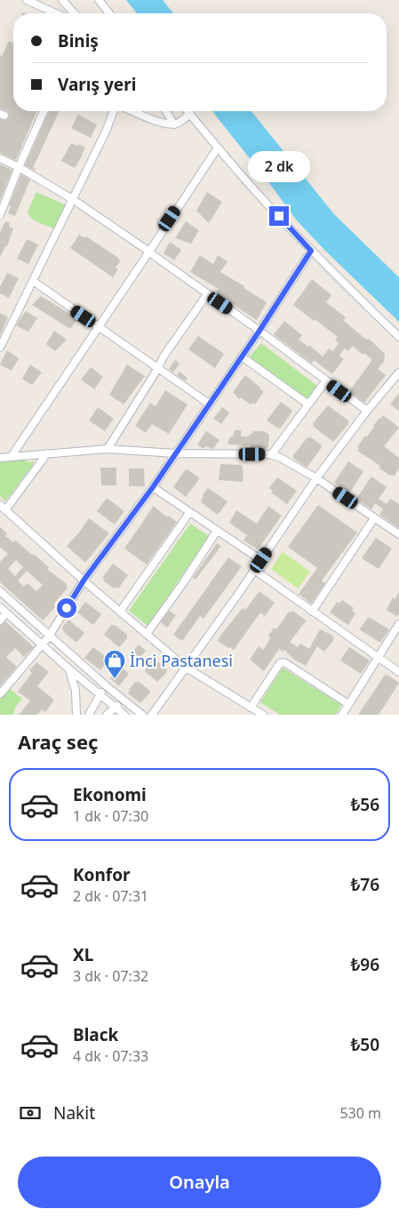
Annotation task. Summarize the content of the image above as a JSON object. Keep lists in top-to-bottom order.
{
  "places": {
    "shop": ["İnci Pastanesi"]
  },
  "page": {
    "banner": ["Biniş", "Varış yeri"],
    "bubble": "2 dk",
    "heading": "Araç seç",
    "list": [
      {
        "name": "Ekonomi",
        "note": "1 dk · 07:30",
        "value": "₺56"
      },
      {
        "name": "Konfor",
        "note": "2 dk · 07:31",
        "value": "₺76"
      },
      {
        "name": "XL",
        "note": "3 dk · 07:32",
        "value": "₺96"
      },
      {
        "name": "Black",
        "note": "4 dk · 07:33",
        "value": "₺50"
      }
    ],
    "pay": ["Nakit", "530 m"],
    "buttons": "Onayla"
  }
}
